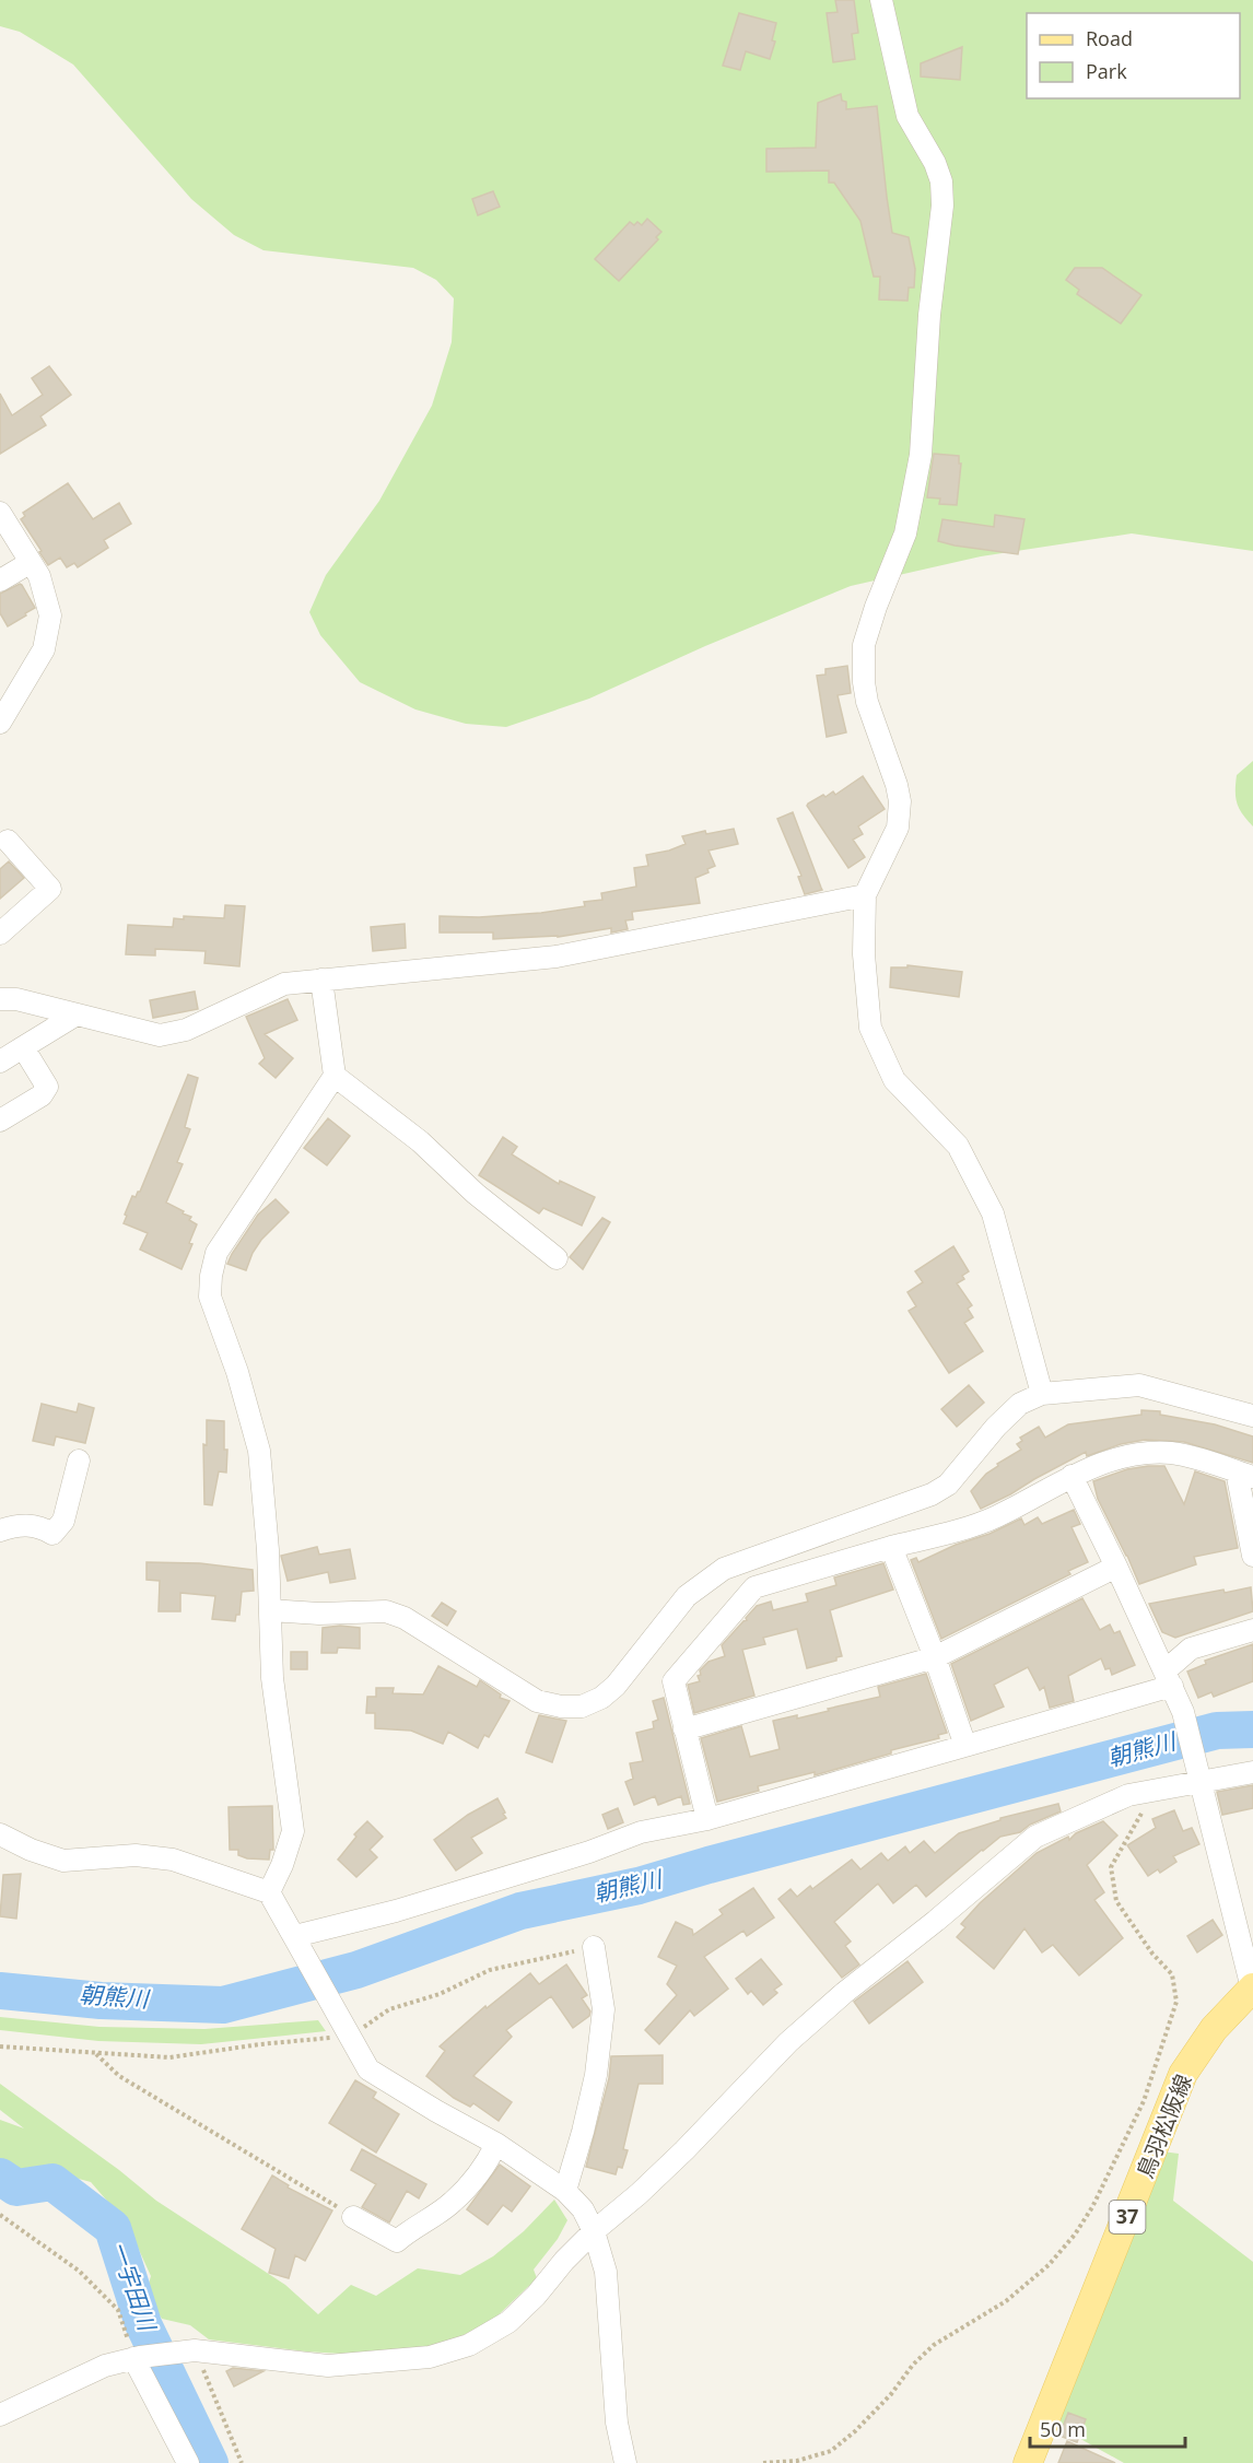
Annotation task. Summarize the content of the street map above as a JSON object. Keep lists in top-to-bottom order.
{
  "streets": {
    "main road": ["鳥羽松阪線", "37"]
  },
  "water": ["朝熊川", "一宇田川"],
  "legend": ["Road", "Park"],
  "scale_bar": "50 m"
}
